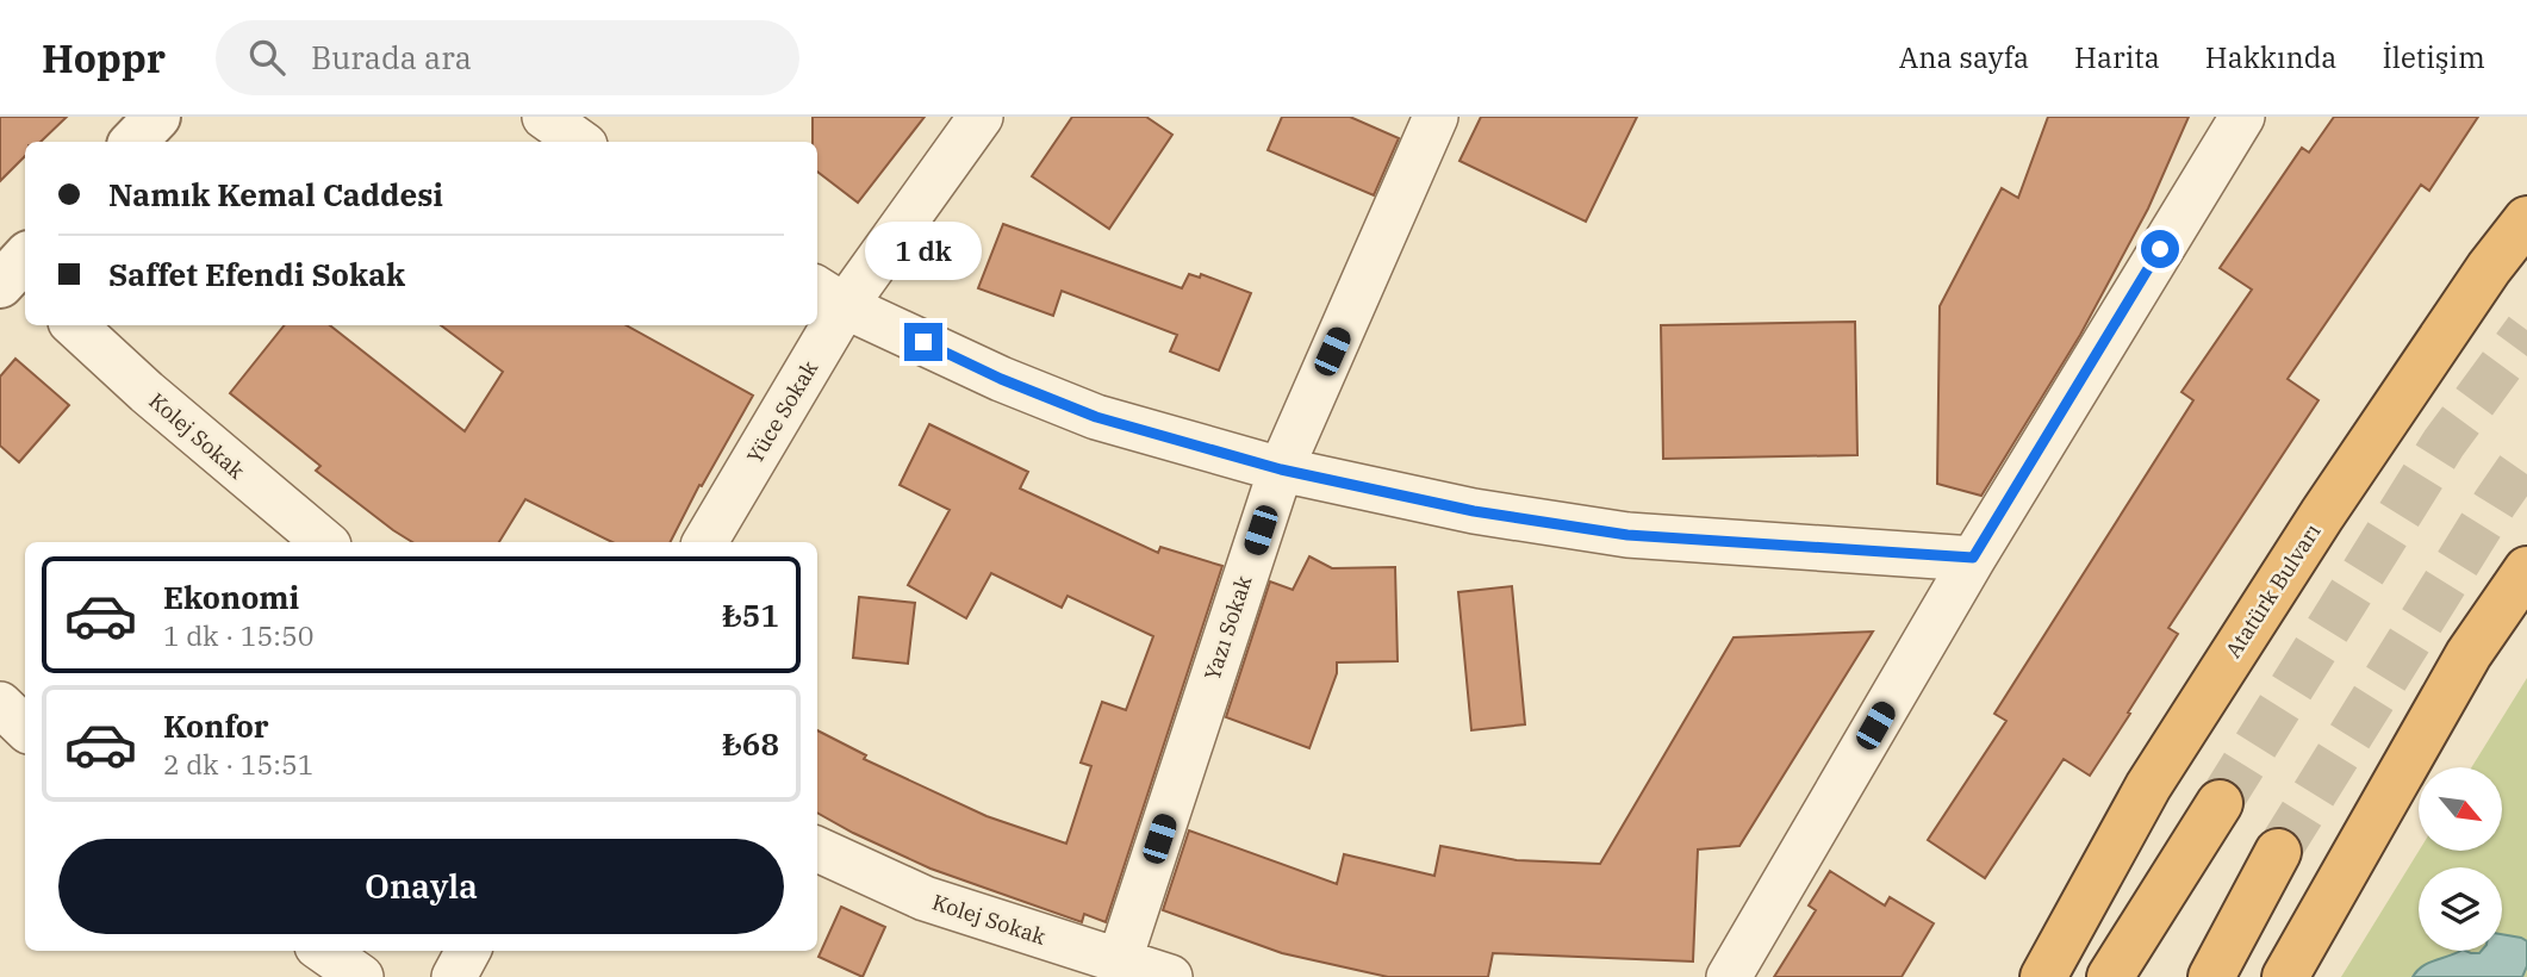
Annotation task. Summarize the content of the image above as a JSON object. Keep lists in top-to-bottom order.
{
  "streets": {
    "highway": ["Atatürk Bulvarı"],
    "street": ["Yüce Sokak", "Kolej Sokak", "Yazı Sokak"]
  },
  "crossings": [
    ["Kolej Sokak", "Yazı Sokak"]
  ],
  "north": "bottom right",
  "page": {
    "header": "Hoppr",
    "search": "Burada ara",
    "nav": [
      "Ana sayfa",
      "Harita",
      "Hakkında",
      "İletişim"
    ],
    "banner": ["Namık Kemal Caddesi", "Saffet Efendi Sokak"],
    "bubble": "1 dk",
    "list": [
      {
        "name": "Ekonomi",
        "note": "1 dk · 15:50",
        "value": "₺51"
      },
      {
        "name": "Konfor",
        "note": "2 dk · 15:51",
        "value": "₺68"
      }
    ],
    "buttons": "Onayla"
  }
}
